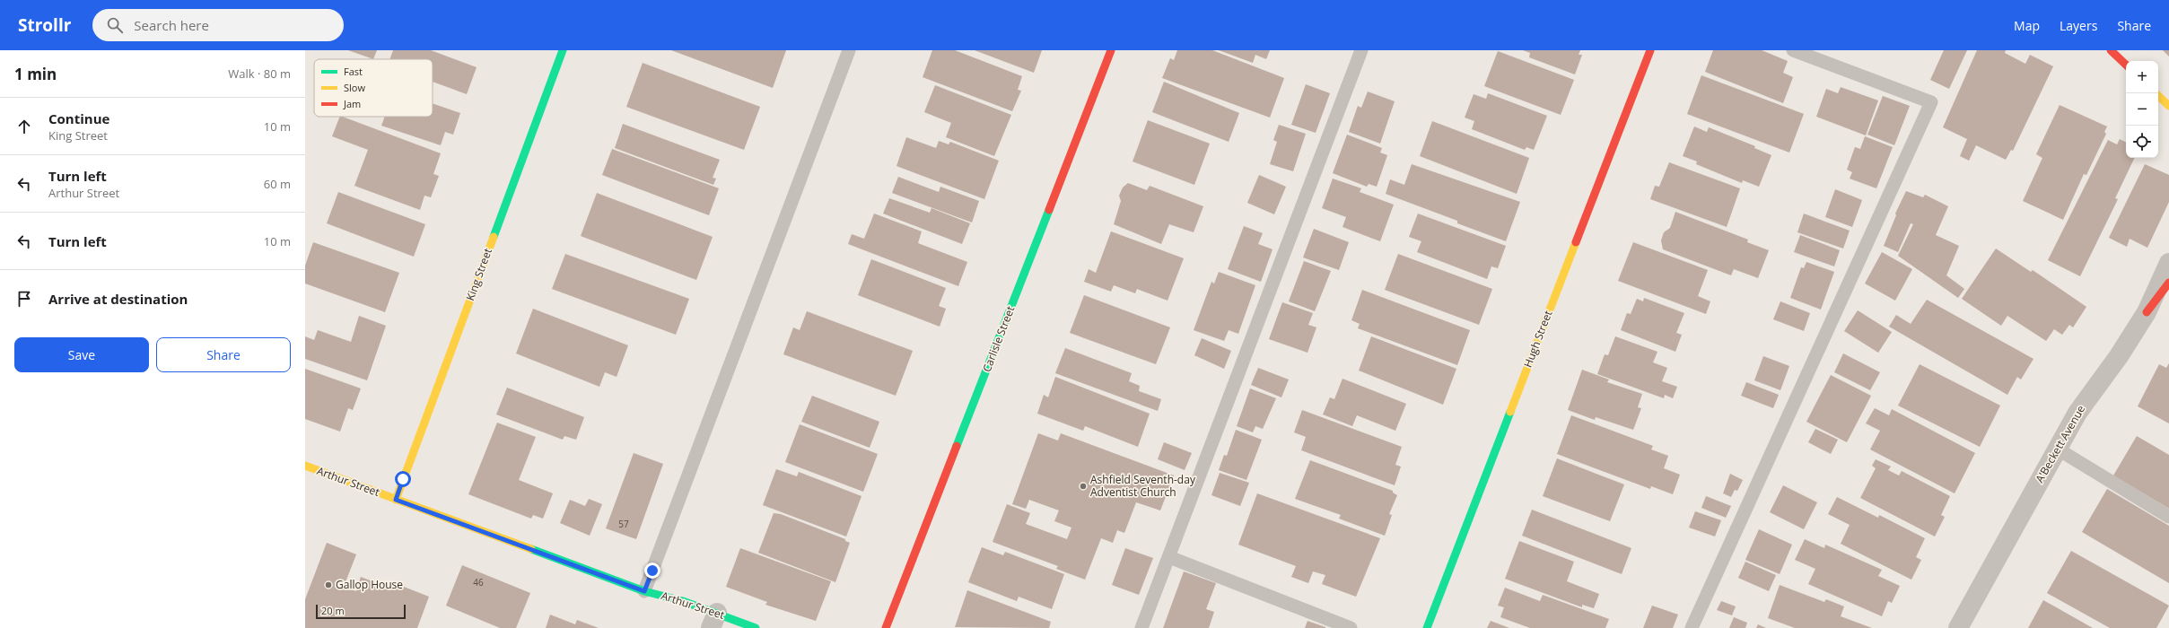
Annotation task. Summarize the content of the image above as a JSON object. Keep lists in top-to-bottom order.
{
  "streets": {
    "street": [
      "King Street",
      "Carlisle Street",
      "Hugh Street",
      "A'Beckett Avenue",
      "Arthur Street"
    ]
  },
  "crossings": [
    ["King Street", "Arthur Street"]
  ],
  "places": ["Ashfield Seventh-day Adventist Church", "Gallop House"],
  "house_numbers": ["57", "46"],
  "legend": ["Fast", "Slow", "Jam"],
  "scale_bar": "20 m",
  "page": {
    "header": "Strollr",
    "search": "Search here",
    "nav": ["Map", "Layers", "Share"],
    "heading": ["1 min", "Walk · 80 m"],
    "map_buttons": ["+", "−"],
    "list": [
      ["Continue", "King Street", "10 m"],
      ["Turn left", "Arthur Street", "60 m"],
      ["Turn left", "10 m"],
      "Arrive at destination"
    ],
    "buttons": ["Save", "Share"],
    "scale": "20 m"
  }
}
